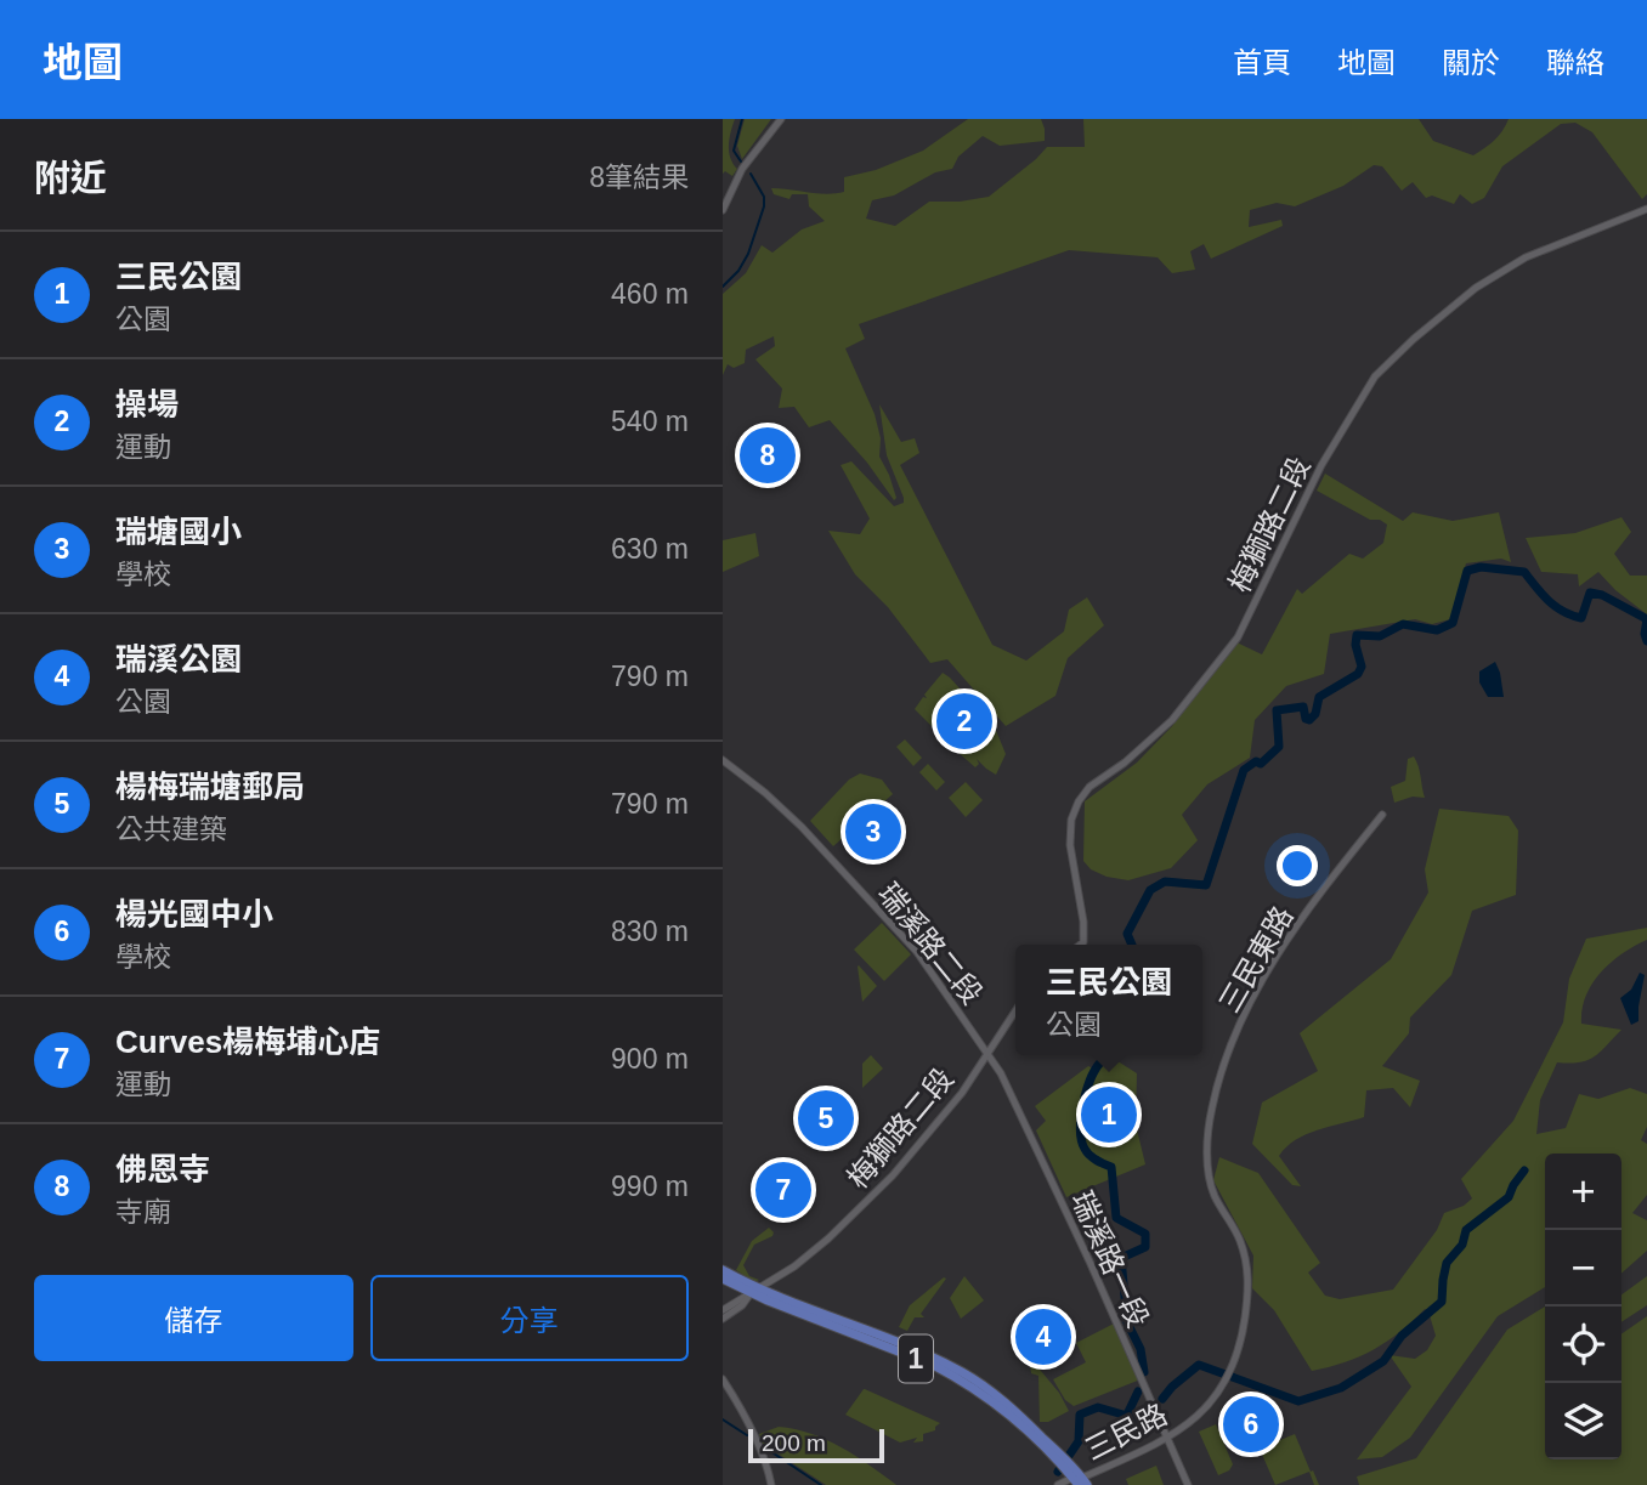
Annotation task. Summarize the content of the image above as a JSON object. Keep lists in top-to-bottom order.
{
  "streets": {
    "main road": ["1"],
    "street": [
      "梅獅路二段",
      "瑞溪路二段",
      "三民東路",
      "瑞溪路一段",
      "三民路"
    ]
  },
  "crossings": [
    ["梅獅路二段", "瑞溪路二段"],
    ["梅獅路二段", "瑞溪路一段"],
    ["梅獅路二段", "1"],
    ["瑞溪路二段", "瑞溪路一段"],
    ["三民東路", "三民路"],
    ["瑞溪路一段", "三民路"],
    ["1", "三民路"]
  ],
  "scale_bar": "200 m",
  "page": {
    "header": "地圖",
    "nav": [
      "首頁",
      "地圖",
      "關於",
      "聯絡"
    ],
    "heading": ["附近", "8筆結果"],
    "list": [
      {
        "mark": "1",
        "name": "三民公園",
        "note": "公園",
        "value": "460 m"
      },
      {
        "mark": "2",
        "name": "操場",
        "note": "運動",
        "value": "540 m"
      },
      {
        "mark": "3",
        "name": "瑞塘國小",
        "note": "學校",
        "value": "630 m"
      },
      {
        "mark": "4",
        "name": "瑞溪公園",
        "note": "公園",
        "value": "790 m"
      },
      {
        "mark": "5",
        "name": "楊梅瑞塘郵局",
        "note": "公共建築",
        "value": "790 m"
      },
      {
        "mark": "6",
        "name": "楊光國中小",
        "note": "學校",
        "value": "830 m"
      },
      {
        "mark": "7",
        "name": "Curves楊梅埔心店",
        "note": "運動",
        "value": "900 m"
      },
      {
        "mark": "8",
        "name": "佛恩寺",
        "note": "寺廟",
        "value": "990 m"
      }
    ],
    "pins": [
      "8",
      "2",
      "3",
      "1",
      "5",
      "7",
      "4",
      "6"
    ],
    "popup": ["三民公園", "公園"],
    "map_buttons": ["+", "−"],
    "buttons": ["儲存", "分享"],
    "scale": "200 m"
  }
}
